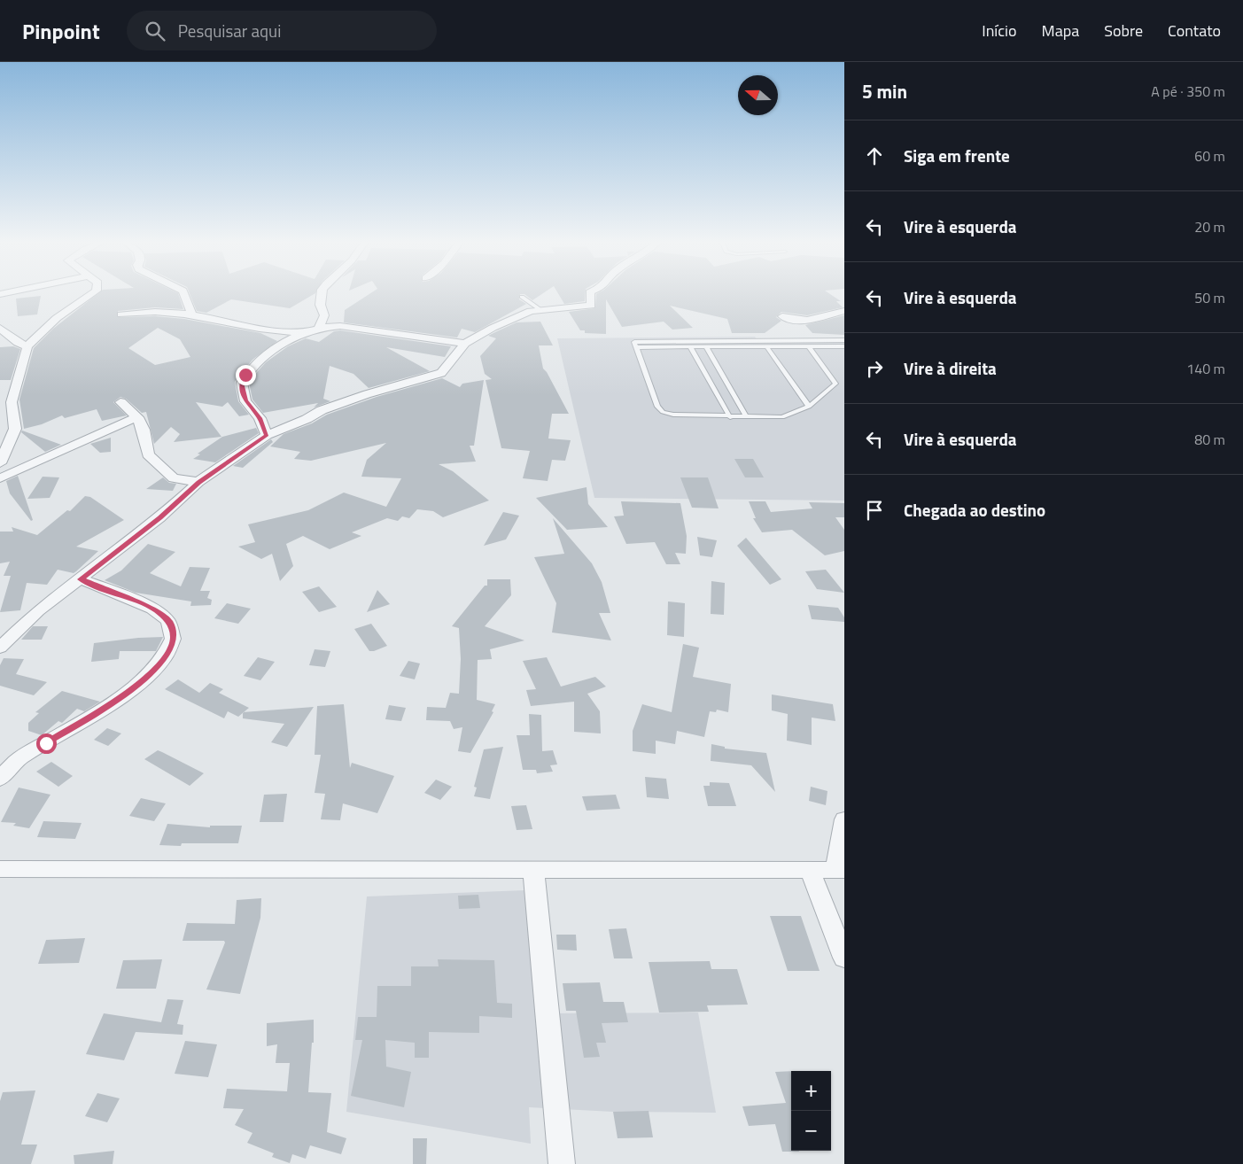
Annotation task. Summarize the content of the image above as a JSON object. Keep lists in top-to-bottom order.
{
  "north": "left",
  "page": {
    "header": "Pinpoint",
    "search": "Pesquisar aqui",
    "nav": [
      "Início",
      "Mapa",
      "Sobre",
      "Contato"
    ],
    "heading": ["5 min", "A pé · 350 m"],
    "list": [
      ["Siga em frente", "60 m"],
      ["Vire à esquerda", "20 m"],
      ["Vire à esquerda", "50 m"],
      ["Vire à direita", "140 m"],
      ["Vire à esquerda", "80 m"],
      "Chegada ao destino"
    ],
    "map_buttons": ["+", "−"]
  }
}
